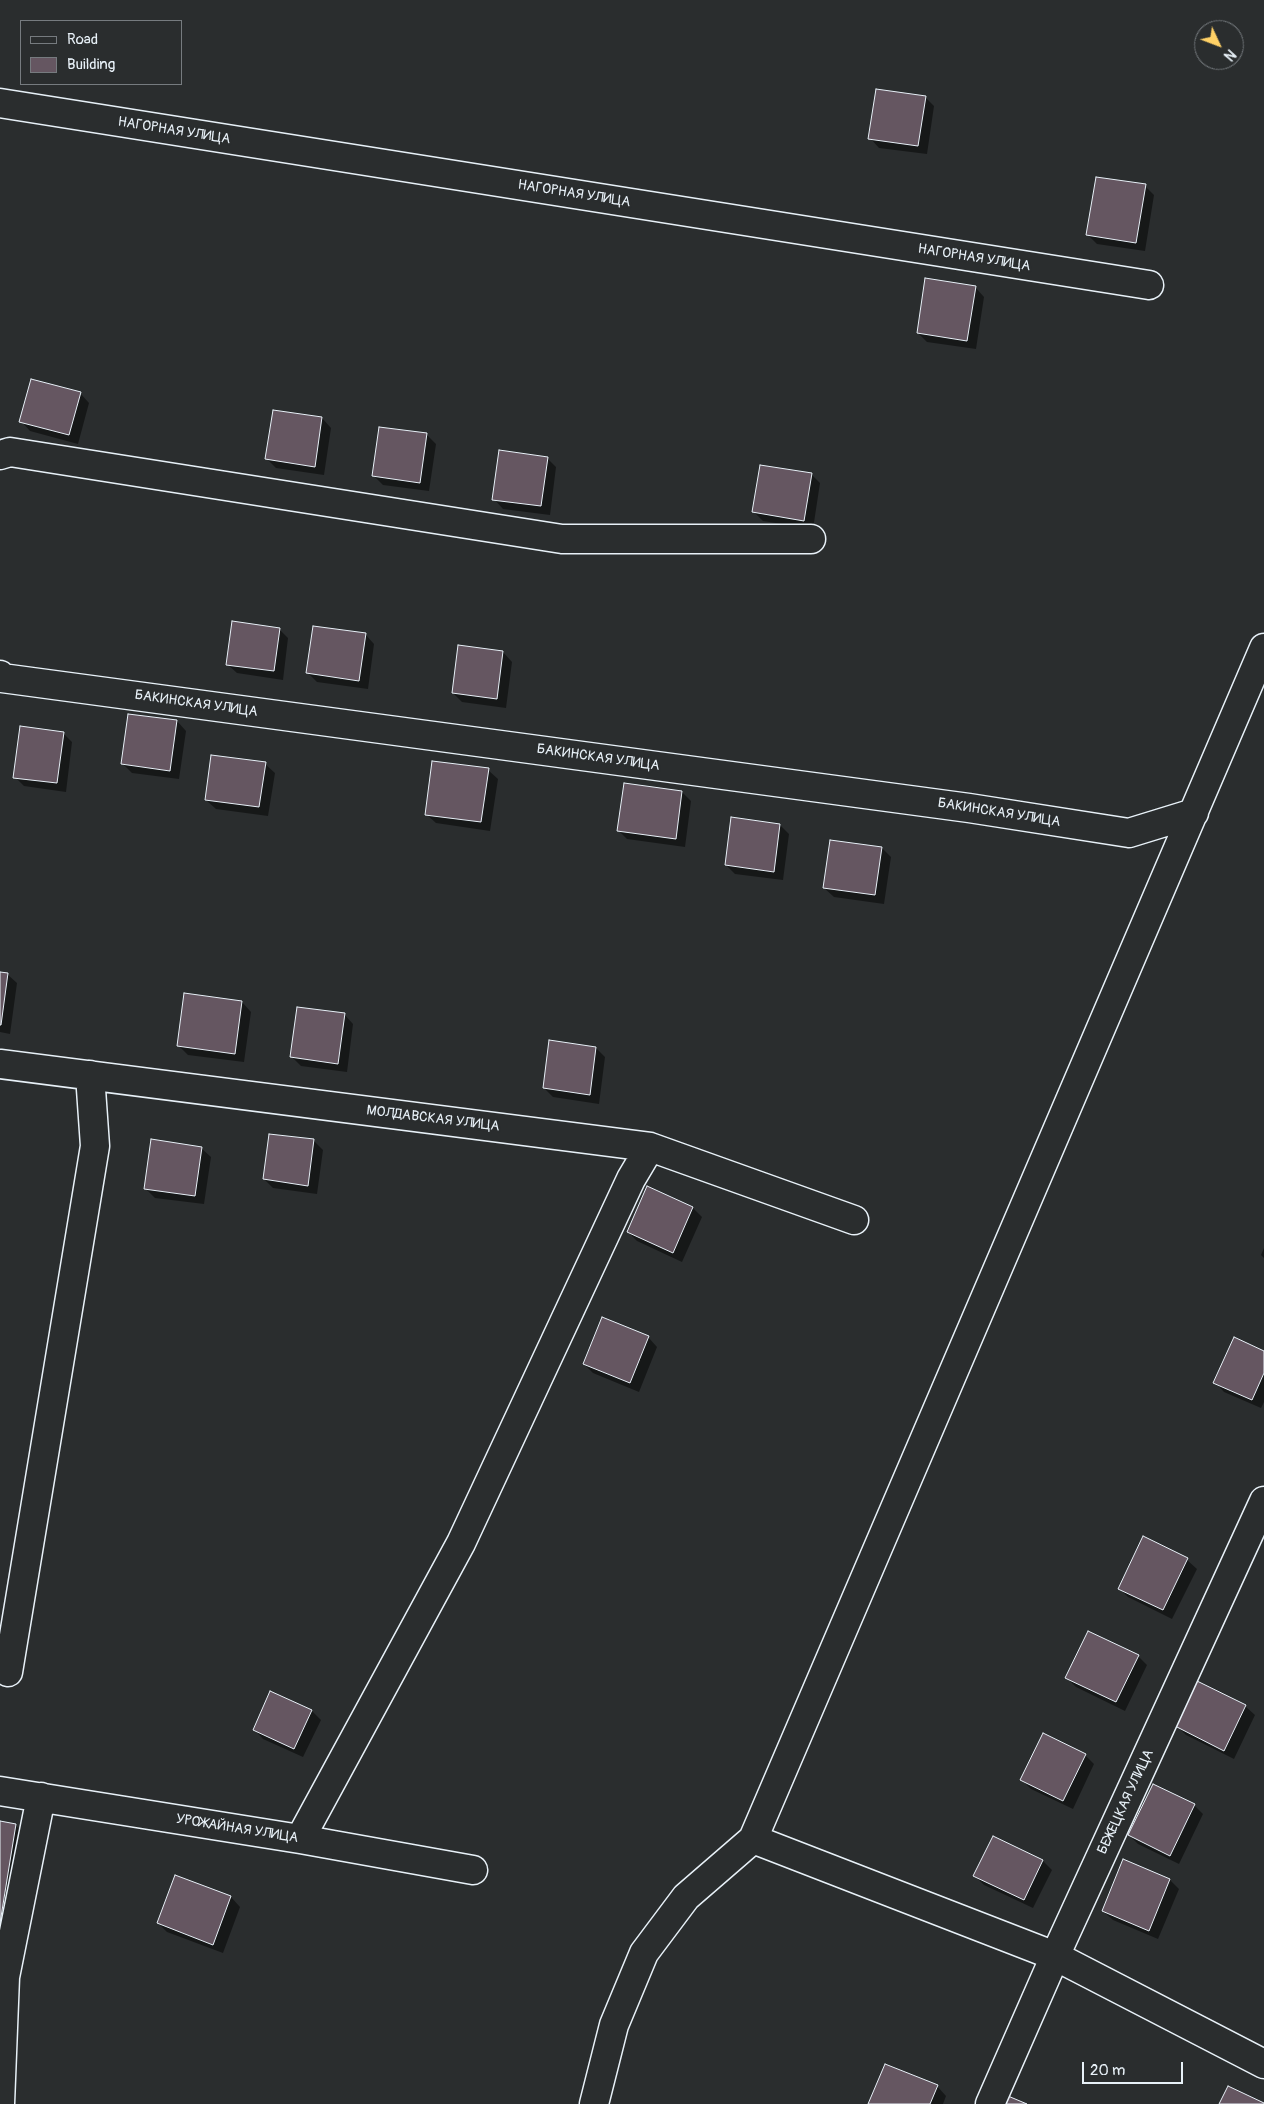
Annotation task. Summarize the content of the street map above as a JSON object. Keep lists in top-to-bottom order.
{
  "streets": {
    "street": [
      "НАГОРНАЯ УЛИЦА",
      "БАКИНСКАЯ УЛИЦА",
      "МОЛДАВСКАЯ УЛИЦА",
      "БЕЖЕЦКАЯ УЛИЦА",
      "УРОЖАЙНАЯ УЛИЦА"
    ]
  },
  "legend": ["Road", "Building"],
  "scale_bar": "20 m",
  "north": "bottom right"
}
